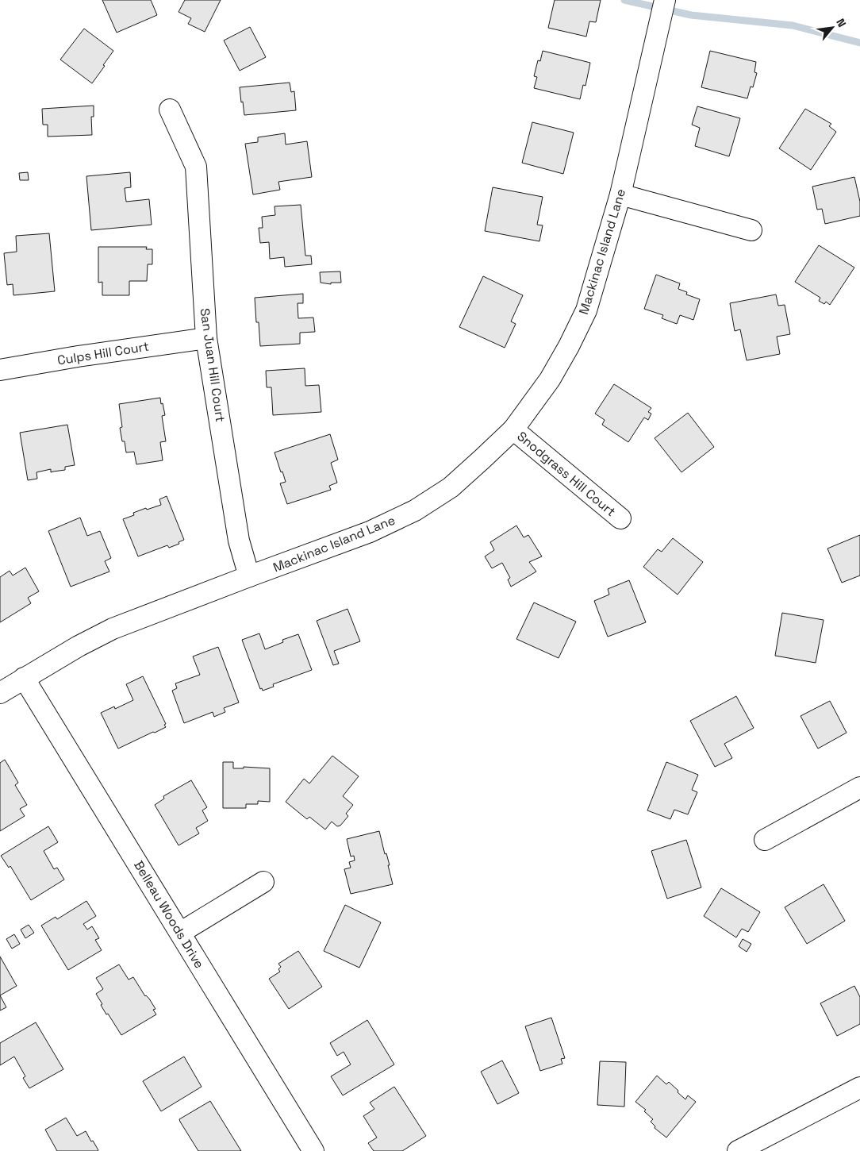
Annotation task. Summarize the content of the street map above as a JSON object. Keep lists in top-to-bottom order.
{
  "streets": {
    "street": [
      "Mackinac Island Lane",
      "Culps Hill Court",
      "San Juan Hill Court",
      "Snodgrass Hill Court",
      "Belleau Woods Drive"
    ]
  },
  "crossings": [
    ["Mackinac Island Lane", "San Juan Hill Court"],
    ["Mackinac Island Lane", "Snodgrass Hill Court"],
    ["Mackinac Island Lane", "Belleau Woods Drive"],
    ["Culps Hill Court", "San Juan Hill Court"]
  ],
  "north": "top right"
}
